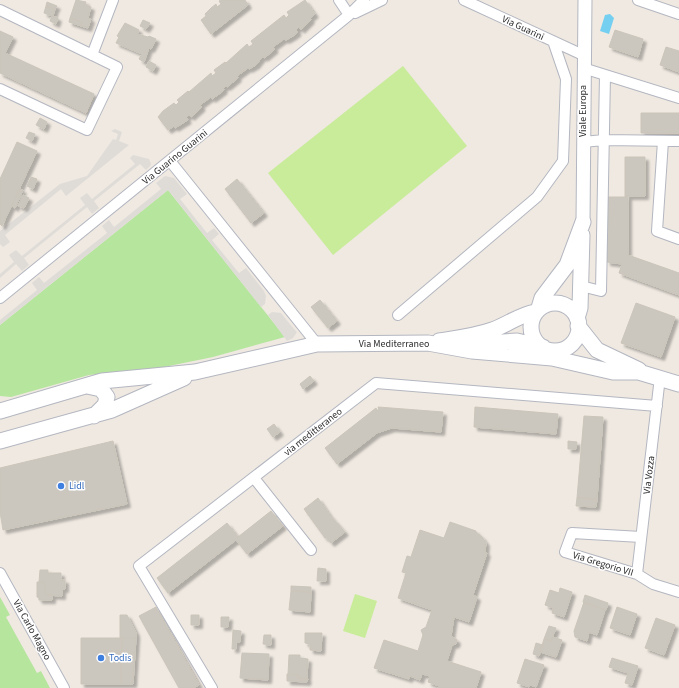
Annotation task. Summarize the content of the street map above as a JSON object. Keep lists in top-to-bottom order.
{
  "streets": {
    "main road": ["Via Mediterraneo"],
    "street": [
      "Via Guarini",
      "Viale Europa",
      "Via Guarino Guarini",
      "via meditteraneo",
      "Via Vozza",
      "Via Gregorio VII",
      "Via Carlo Magno"
    ]
  },
  "crossings": [
    ["Via Guarini", "Viale Europa"],
    ["Via Mediterraneo", "Via Vozza"],
    ["via meditteraneo", "Via Vozza"],
    ["Via Vozza", "Via Gregorio VII"]
  ],
  "places": ["Lidl", "Todis"]
}
